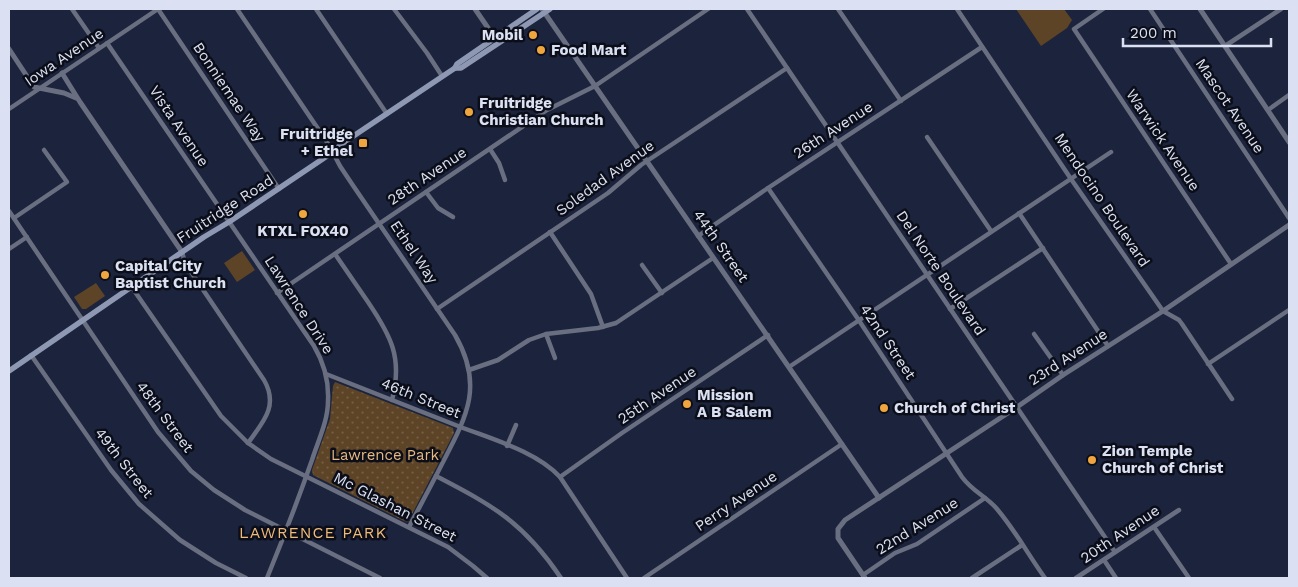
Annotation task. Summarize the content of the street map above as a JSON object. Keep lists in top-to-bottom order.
{
  "streets": {
    "main road": ["Fruitridge Road"],
    "street": [
      "Iowa Avenue",
      "Bonniemae Way",
      "Mascot Avenue",
      "Vista Avenue",
      "26th Avenue",
      "Warwick Avenue",
      "28th Avenue",
      "Soledad Avenue",
      "Mendocino Boulevard",
      "44th Street",
      "Ethel Way",
      "Del Norte Boulevard",
      "Lawrence Drive",
      "42nd Street",
      "23rd Avenue",
      "25th Avenue",
      "46th Street",
      "48th Street",
      "49th Street",
      "Perry Avenue",
      "Mc Glashan Street",
      "22nd Avenue",
      "20th Avenue"
    ]
  },
  "crossings": [
    ["Iowa Avenue", "Bonniemae Way"],
    ["Iowa Avenue", "Vista Avenue"],
    ["Bonniemae Way", "Fruitridge Road"],
    ["Vista Avenue", "Fruitridge Road"],
    ["Vista Avenue", "Lawrence Drive"],
    ["26th Avenue", "Mendocino Boulevard"],
    ["26th Avenue", "44th Street"],
    ["26th Avenue", "Del Norte Boulevard"],
    ["26th Avenue", "42nd Street"],
    ["Warwick Avenue", "23rd Avenue"],
    ["28th Avenue", "44th Street"],
    ["28th Avenue", "Ethel Way"],
    ["28th Avenue", "Lawrence Drive"],
    ["Soledad Avenue", "44th Street"],
    ["Soledad Avenue", "Ethel Way"],
    ["Soledad Avenue", "Del Norte Boulevard"],
    ["Mendocino Boulevard", "23rd Avenue"],
    ["Fruitridge Road", "44th Street"],
    ["Fruitridge Road", "Ethel Way"],
    ["Fruitridge Road", "Lawrence Drive"],
    ["Fruitridge Road", "48th Street"],
    ["Fruitridge Road", "49th Street"],
    ["Fruitridge Road", "Mc Glashan Street"],
    ["44th Street", "23rd Avenue"],
    ["44th Street", "25th Avenue"],
    ["44th Street", "Perry Avenue"],
    ["Ethel Way", "46th Street"],
    ["Ethel Way", "Mc Glashan Street"],
    ["Del Norte Boulevard", "23rd Avenue"],
    ["Del Norte Boulevard", "20th Avenue"],
    ["Lawrence Drive", "46th Street"],
    ["Lawrence Drive", "48th Street"],
    ["Lawrence Drive", "Mc Glashan Street"],
    ["42nd Street", "23rd Avenue"],
    ["42nd Street", "22nd Avenue"],
    ["23rd Avenue", "22nd Avenue"],
    ["25th Avenue", "46th Street"]
  ],
  "districts": ["LAWRENCE PARK"],
  "parks": ["Lawrence Park"],
  "places": {
    "other": [
      "Mobil",
      "Food Mart",
      "Fruitridge Christian Church",
      "KTXL FOX40",
      "Capital City Baptist Church",
      "Mission A B Salem",
      "Church of Christ",
      "Zion Temple Church of Christ"
    ],
    "transit": ["Fruitridge + Ethel"]
  },
  "scale_bar": "200 m"
}
